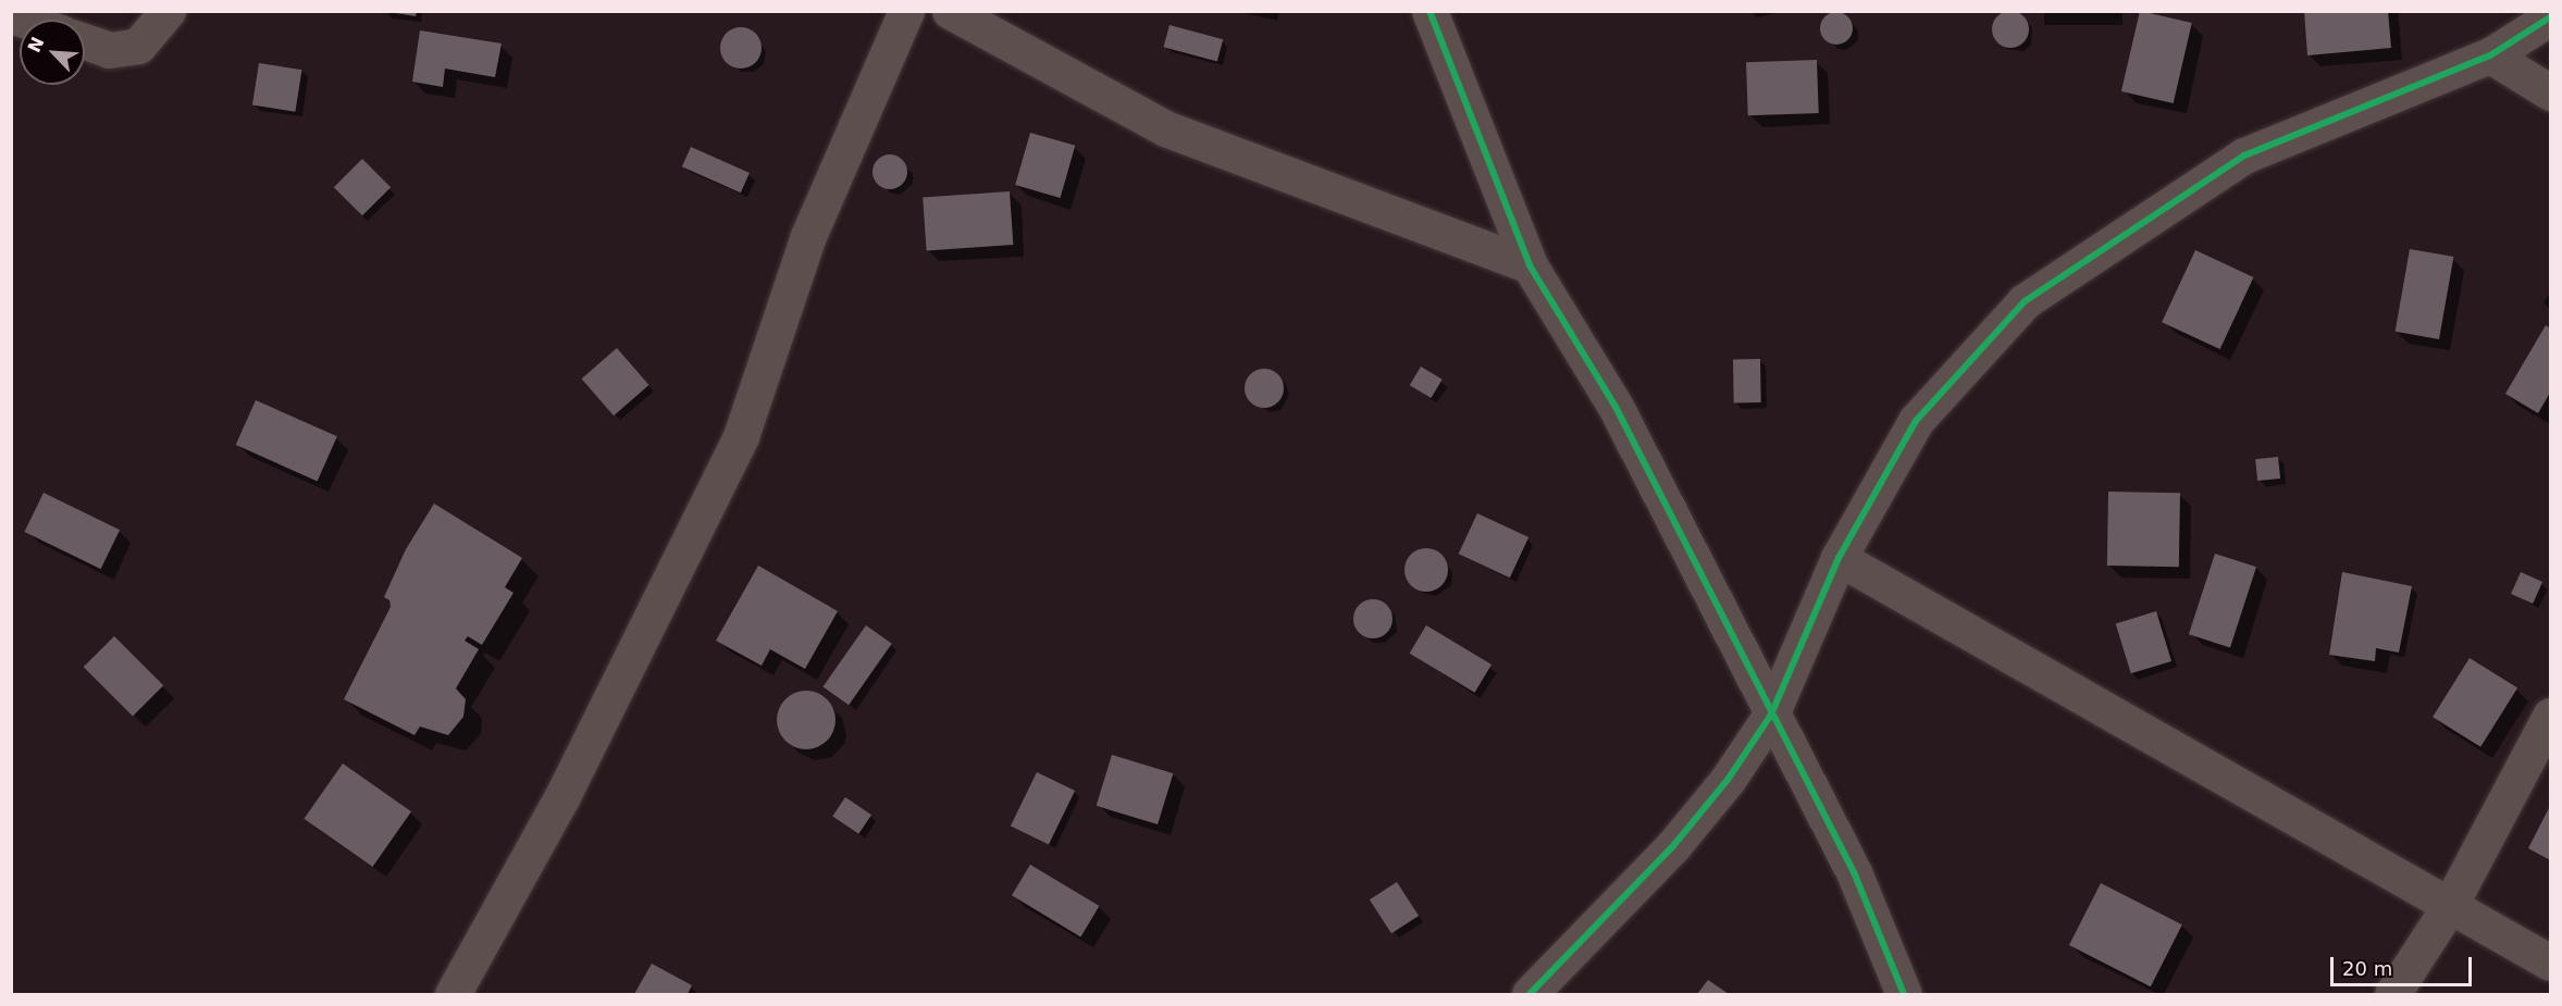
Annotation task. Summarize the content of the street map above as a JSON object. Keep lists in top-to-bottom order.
{
  "scale_bar": "20 m",
  "north": "top left"
}
